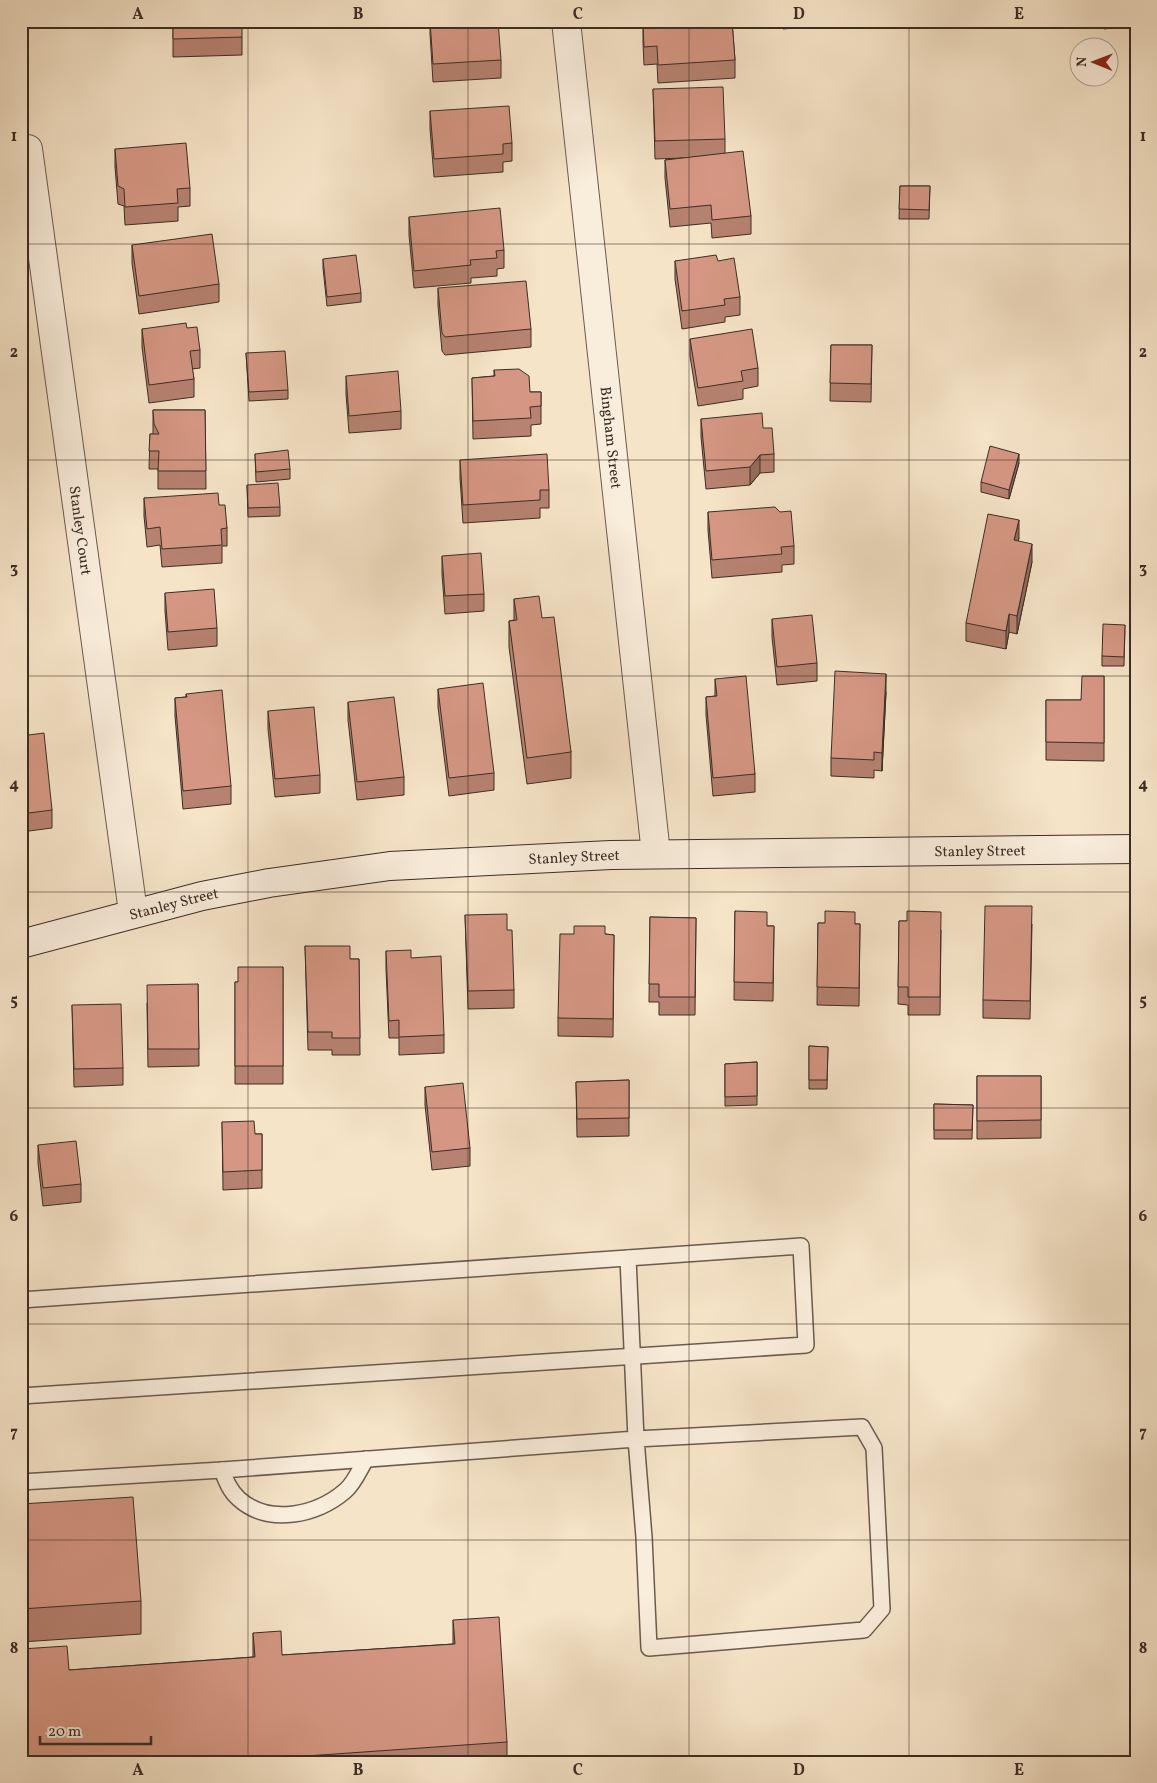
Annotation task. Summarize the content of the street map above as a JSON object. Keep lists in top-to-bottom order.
{
  "streets": {
    "street": ["Bingham Street", "Stanley Court", "Stanley Street"]
  },
  "crossings": [
    ["Bingham Street", "Stanley Street"],
    ["Stanley Court", "Stanley Street"]
  ],
  "scale_bar": "20 m",
  "north": "left",
  "grid": {
    "columns": [
      "A",
      "B",
      "C",
      "D",
      "E"
    ],
    "rows": [
      "1",
      "2",
      "3",
      "4",
      "5",
      "6",
      "7",
      "8"
    ]
  }
}
